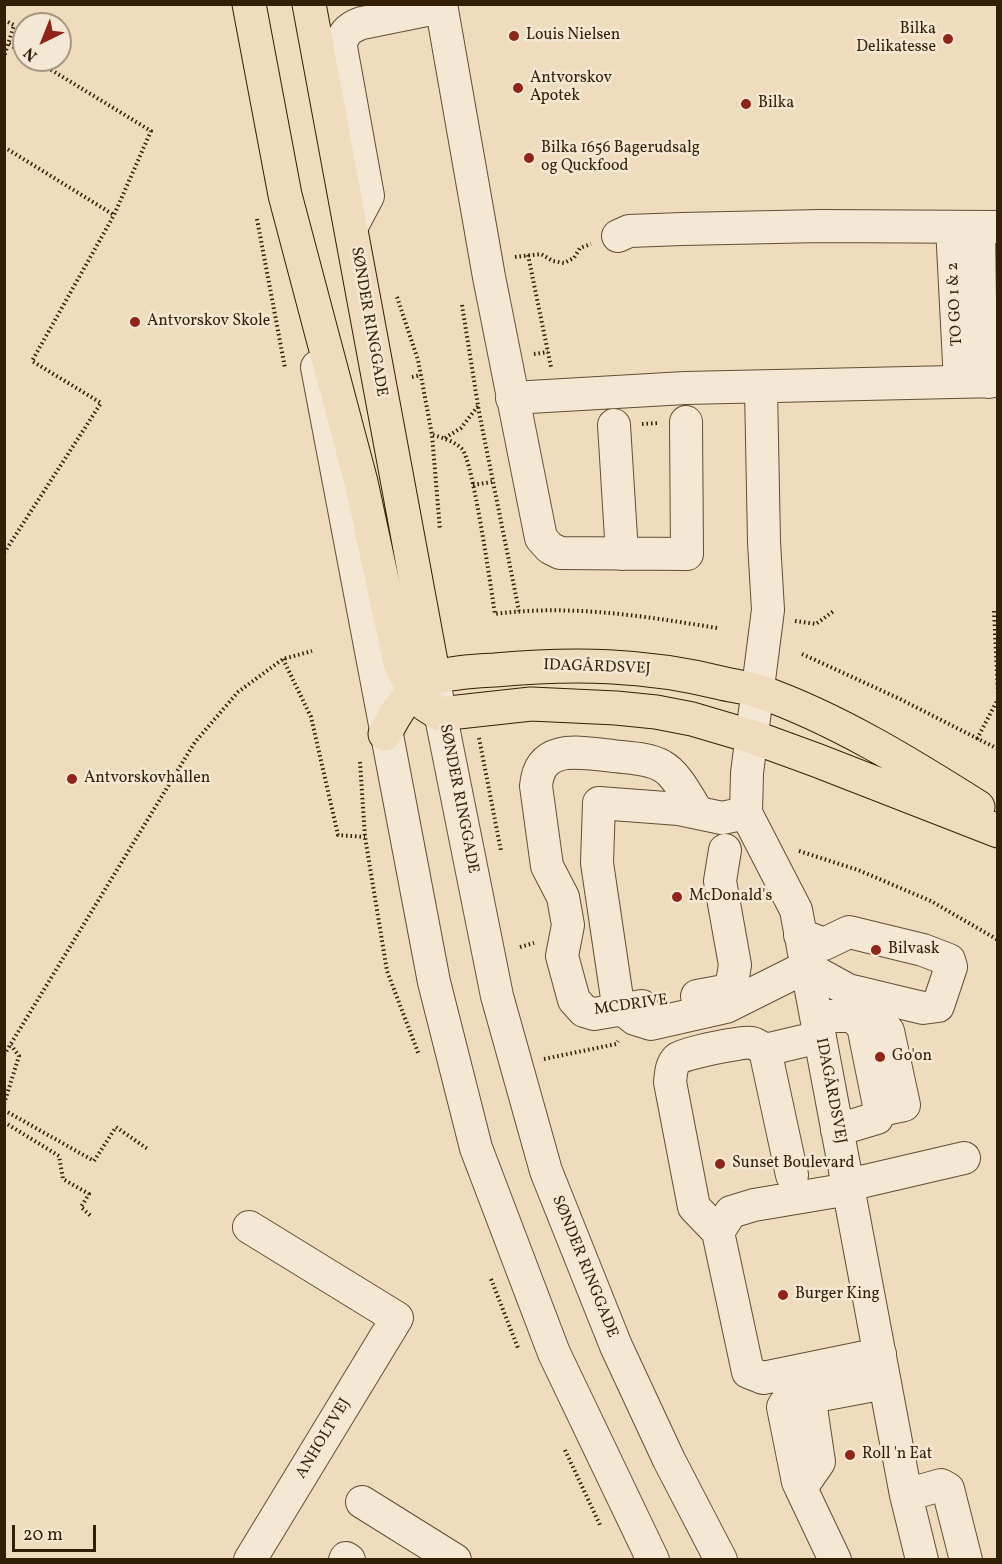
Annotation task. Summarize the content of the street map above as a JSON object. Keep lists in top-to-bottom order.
{
  "streets": {
    "main road": ["SØNDER RINGGADE", "IDAGÅRDSVEJ"],
    "street": ["TO GO 1 & 2", "MCDRIVE", "ANHOLTVEJ"]
  },
  "crossings": [
    ["SØNDER RINGGADE", "IDAGÅRDSVEJ"],
    ["IDAGÅRDSVEJ", "MCDRIVE"]
  ],
  "places": [
    "Louis Nielsen",
    "Bilka Delikatesse",
    "Antvorskov Apotek",
    "Bilka",
    "Bilka 1656 Bagerudsalg og Quckfood",
    "Antvorskov Skole",
    "Antvorskovhallen",
    "McDonald's",
    "Bilvask",
    "Go'on",
    "Sunset Boulevard",
    "Burger King",
    "Roll 'n Eat"
  ],
  "scale_bar": "20 m",
  "north": "bottom left"
}
